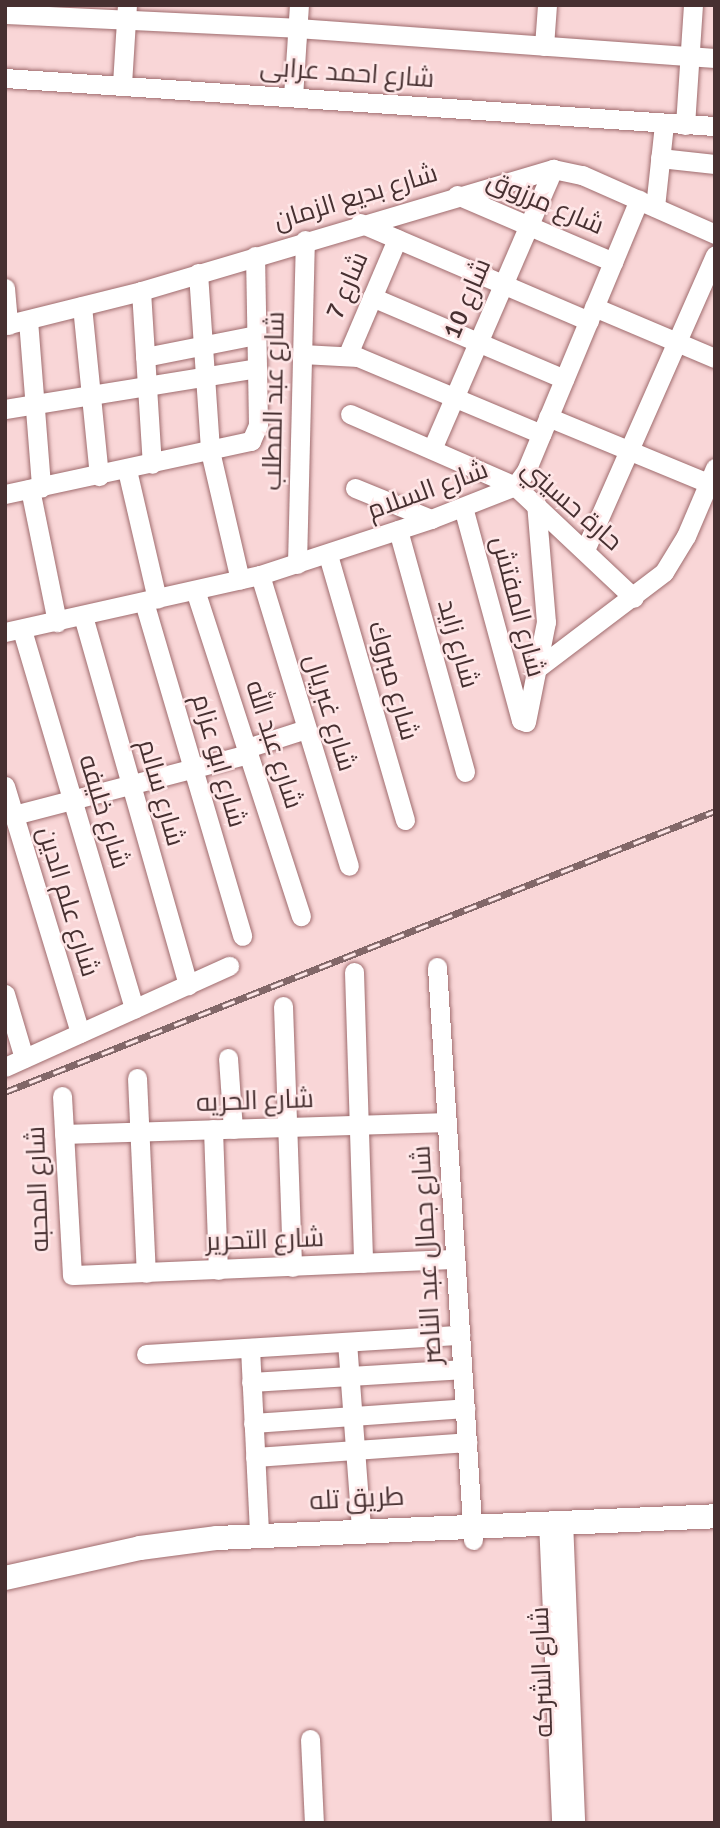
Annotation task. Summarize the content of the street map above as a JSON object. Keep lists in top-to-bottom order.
{
  "streets": {
    "main road": ["طريق تله"],
    "street": [
      "شارع احمد عرابى",
      "شارع بديع الزمان",
      "شارع مرزوق",
      "شارع 7",
      "شارع 10",
      "شارع عبد المطلب",
      "شارع السلام",
      "حارة حسيني",
      "شارع المفتش",
      "شارع زايد",
      "شارع مبروك",
      "شارع غبريال",
      "شارع عبد الله",
      "شارع ابو عزام",
      "شارع سالم",
      "شارع خليفه",
      "شارع علم الدين",
      "شارع الحريه",
      "شارع المحبه",
      "شارع التحرير",
      "شارع جمال عبد الناصر",
      "شارع الشركه"
    ]
  },
  "crossings": [
    ["شارع احمد عرابى", "شارع السلام"],
    ["شارع بديع الزمان", "شارع مرزوق"],
    ["شارع بديع الزمان", "شارع 10"],
    ["شارع بديع الزمان", "شارع عبد المطلب"],
    ["شارع بديع الزمان", "شارع السلام"],
    ["شارع مرزوق", "شارع 10"],
    ["شارع مرزوق", "شارع السلام"],
    ["شارع 10", "حارة حسيني"],
    ["شارع عبد المطلب", "شارع السلام"],
    ["شارع السلام", "حارة حسيني"],
    ["شارع السلام", "شارع المفتش"],
    ["شارع السلام", "شارع زايد"],
    ["شارع السلام", "شارع مبروك"],
    ["شارع السلام", "شارع غبريال"],
    ["شارع السلام", "شارع عبد الله"],
    ["شارع السلام", "شارع ابو عزام"],
    ["شارع السلام", "شارع سالم"],
    ["شارع السلام", "شارع خليفه"],
    ["شارع الحريه", "شارع المحبه"],
    ["شارع الحريه", "شارع جمال عبد الناصر"],
    ["شارع المحبه", "شارع التحرير"],
    ["شارع التحرير", "شارع جمال عبد الناصر"],
    ["شارع جمال عبد الناصر", "طريق تله"],
    ["طريق تله", "شارع الشركه"]
  ]
}
